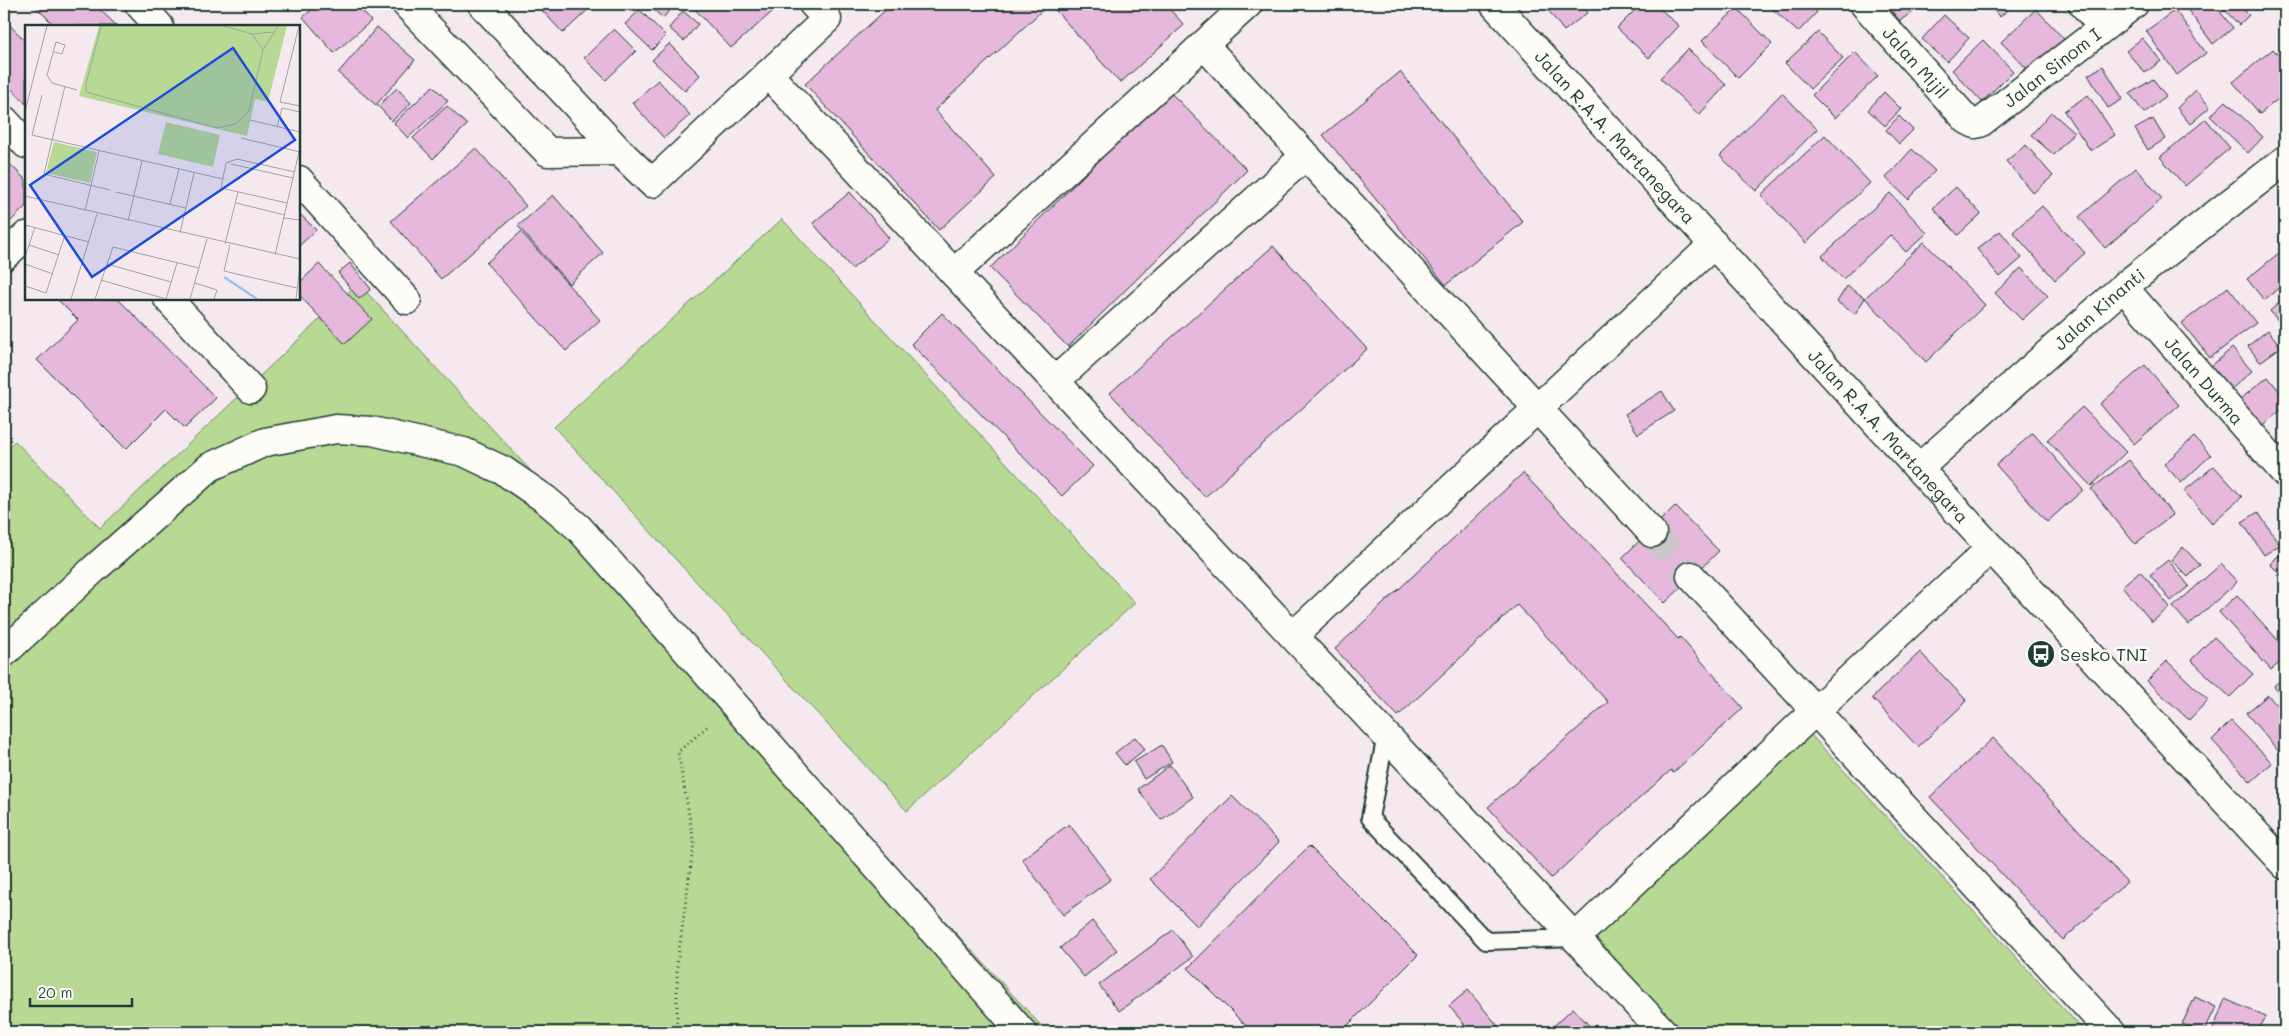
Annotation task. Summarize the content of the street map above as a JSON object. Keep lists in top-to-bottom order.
{
  "streets": {
    "street": [
      "Jalan Mijil",
      "Jalan Sinom I",
      "Jalan R.A.A. Martanegara",
      "Jalan Kinanti",
      "Jalan Durma"
    ]
  },
  "crossings": [
    ["Jalan Mijil", "Jalan Sinom I"],
    ["Jalan R.A.A. Martanegara", "Jalan Kinanti"],
    ["Jalan Kinanti", "Jalan Durma"]
  ],
  "places": {
    "bus stop": ["Sesko TNI"]
  },
  "scale_bar": "20 m"
}
